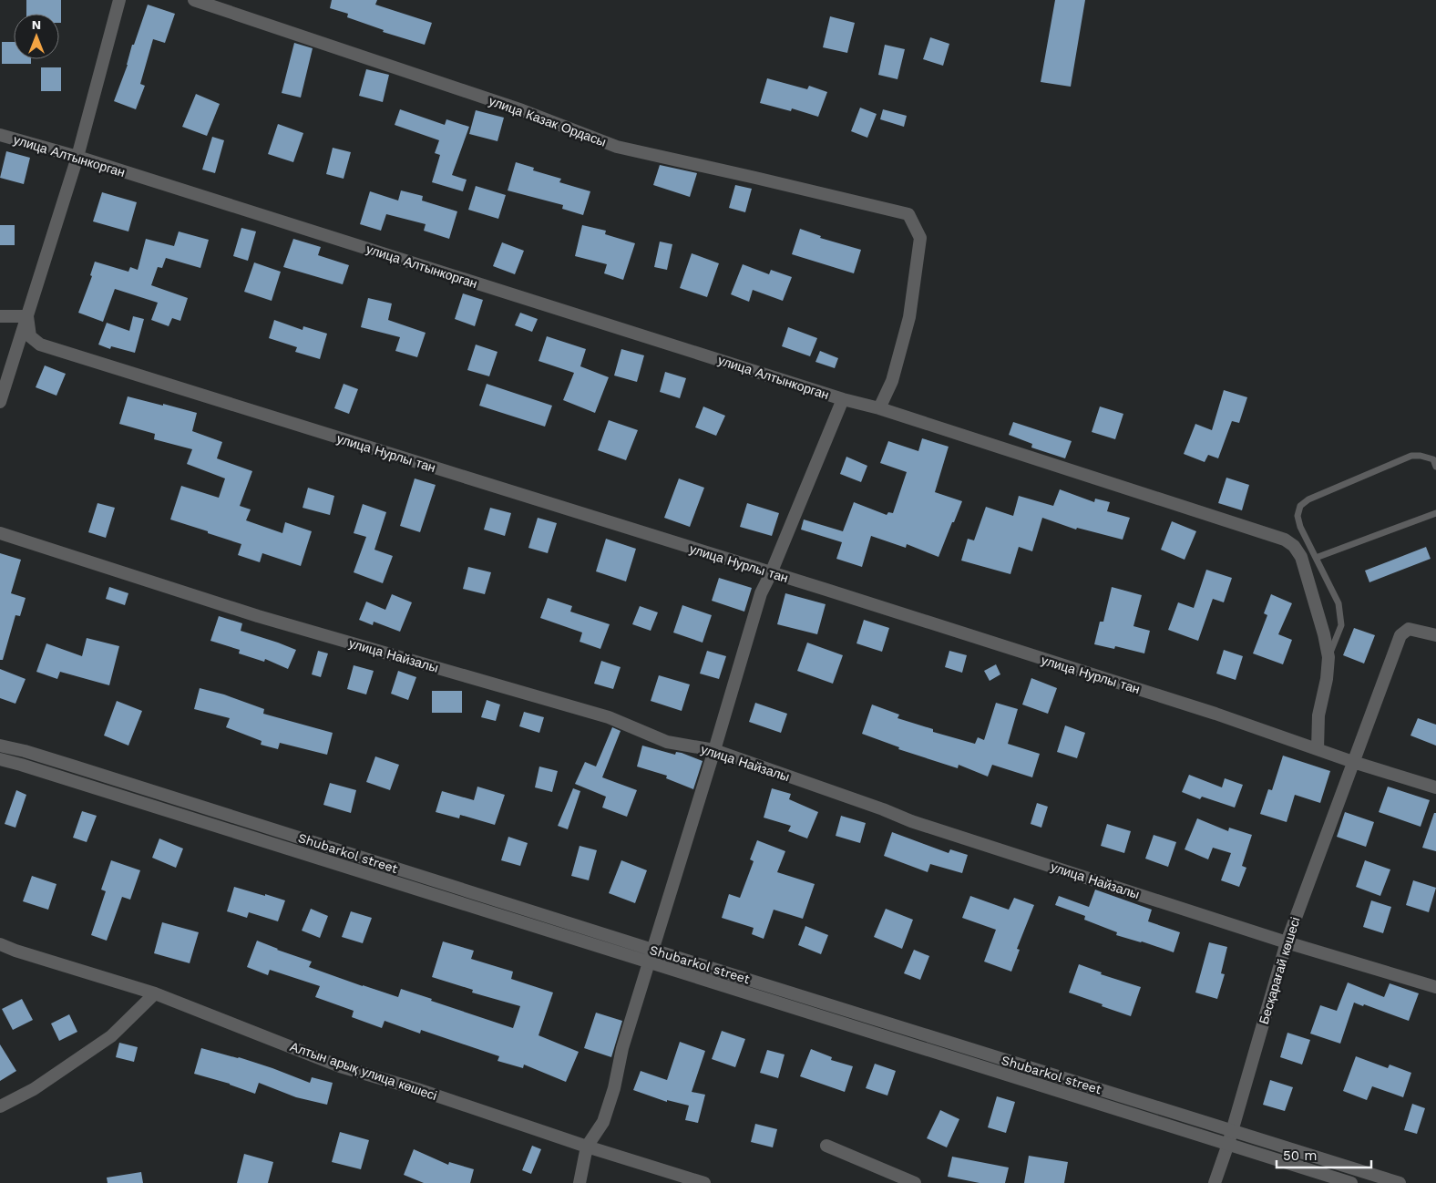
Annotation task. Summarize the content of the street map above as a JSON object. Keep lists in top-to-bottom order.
{
  "streets": {
    "street": [
      "улица Казак Ордасы",
      "улица Алтынкорган",
      "улица Нурлы тан",
      "улица Найзалы",
      "Shubarkol street",
      "Бесқарағай көшесі",
      "Алтын арық улица көшесі"
    ]
  },
  "crossings": [
    ["улица Казак Ордасы", "улица Алтынкорган"],
    ["улица Алтынкорган", "улица Нурлы тан"],
    ["улица Нурлы тан", "Бесқарағай көшесі"],
    ["улица Найзалы", "Бесқарағай көшесі"],
    ["Shubarkol street", "Бесқарағай көшесі"]
  ],
  "scale_bar": "50 m",
  "north": "top"
}
